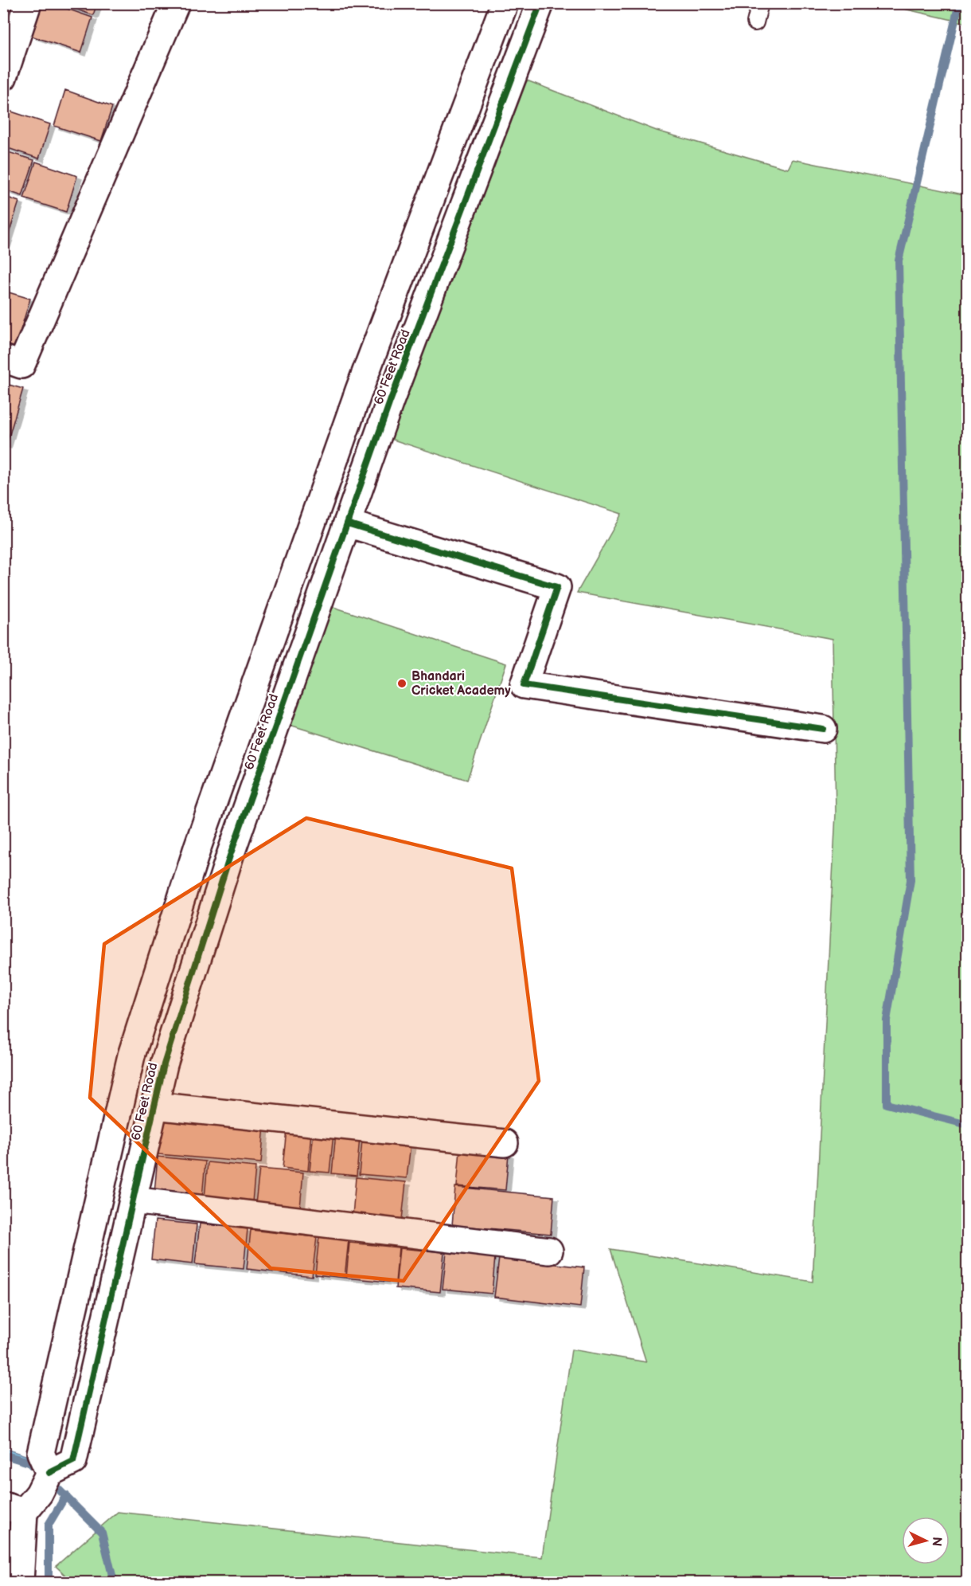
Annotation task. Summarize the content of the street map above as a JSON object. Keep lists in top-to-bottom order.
{
  "streets": {
    "street": ["60 Feet Road"]
  },
  "places": ["Bhandari Cricket Academy"],
  "north": "right"
}
